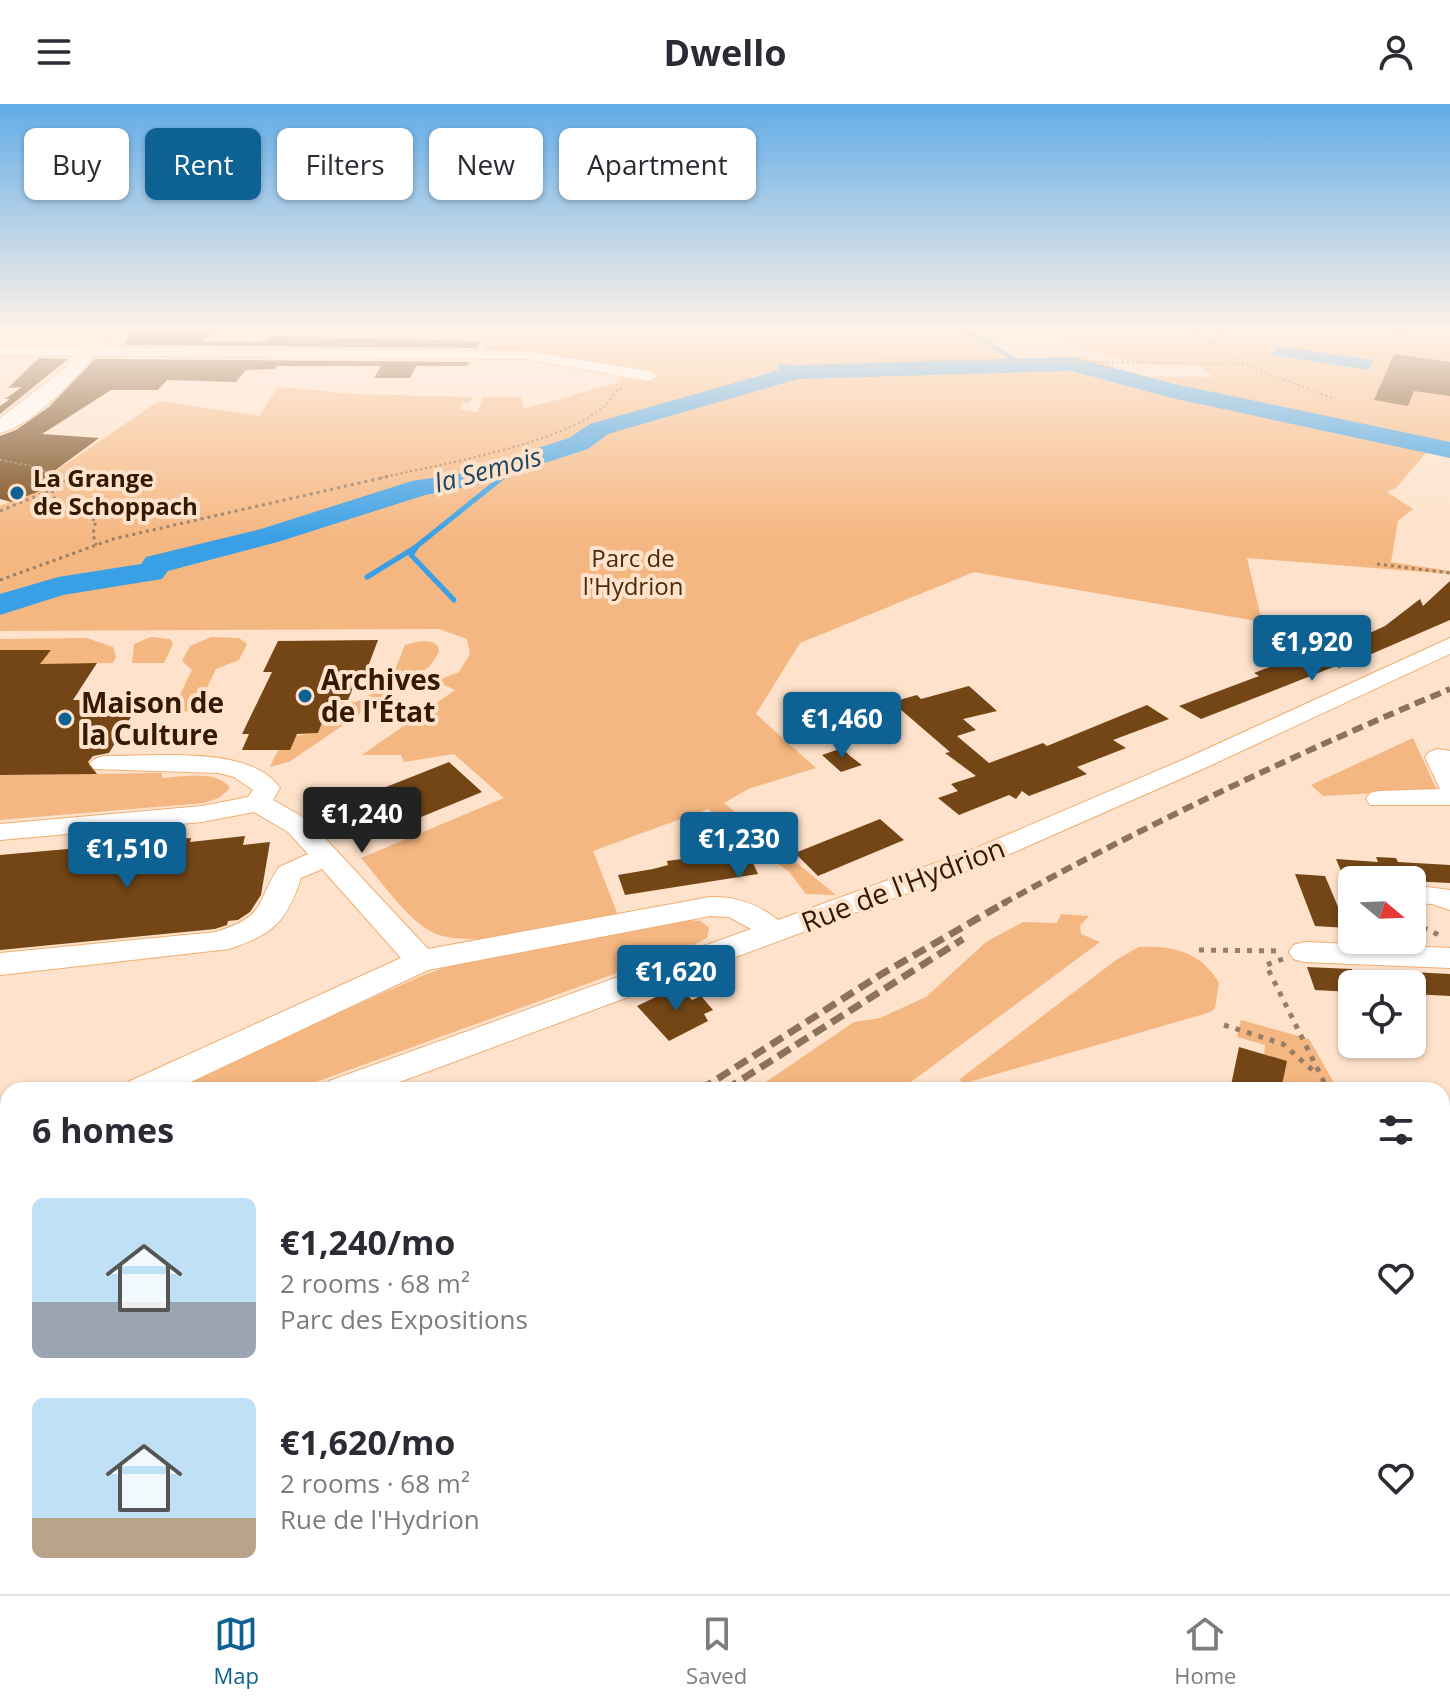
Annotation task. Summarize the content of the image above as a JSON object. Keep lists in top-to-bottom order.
{
  "streets": {
    "street": ["Rue de l'Hydrion"]
  },
  "water": ["la Semois"],
  "parks": ["Parc de l'Hydrion"],
  "places": ["La Grange de Schoppach", "Archives de l'État", "Maison de la Culture"],
  "north": "right",
  "page": {
    "header": "Dwello",
    "chip": [
      "Buy",
      "Rent",
      "Filters",
      "New",
      "Apartment"
    ],
    "price": [
      "€1,920",
      "€1,460",
      "€1,240",
      "€1,230",
      "€1,510",
      "€1,620"
    ],
    "heading": "6 homes",
    "list": [
      {
        "name": "€1,240/mo",
        "note": "2 rooms · 68 m² · Parc des Expositions"
      },
      {
        "name": "€1,620/mo",
        "note": "2 rooms · 68 m² · Rue de l'Hydrion"
      }
    ],
    "tabs": ["Map", "Saved", "Home"]
  }
}
